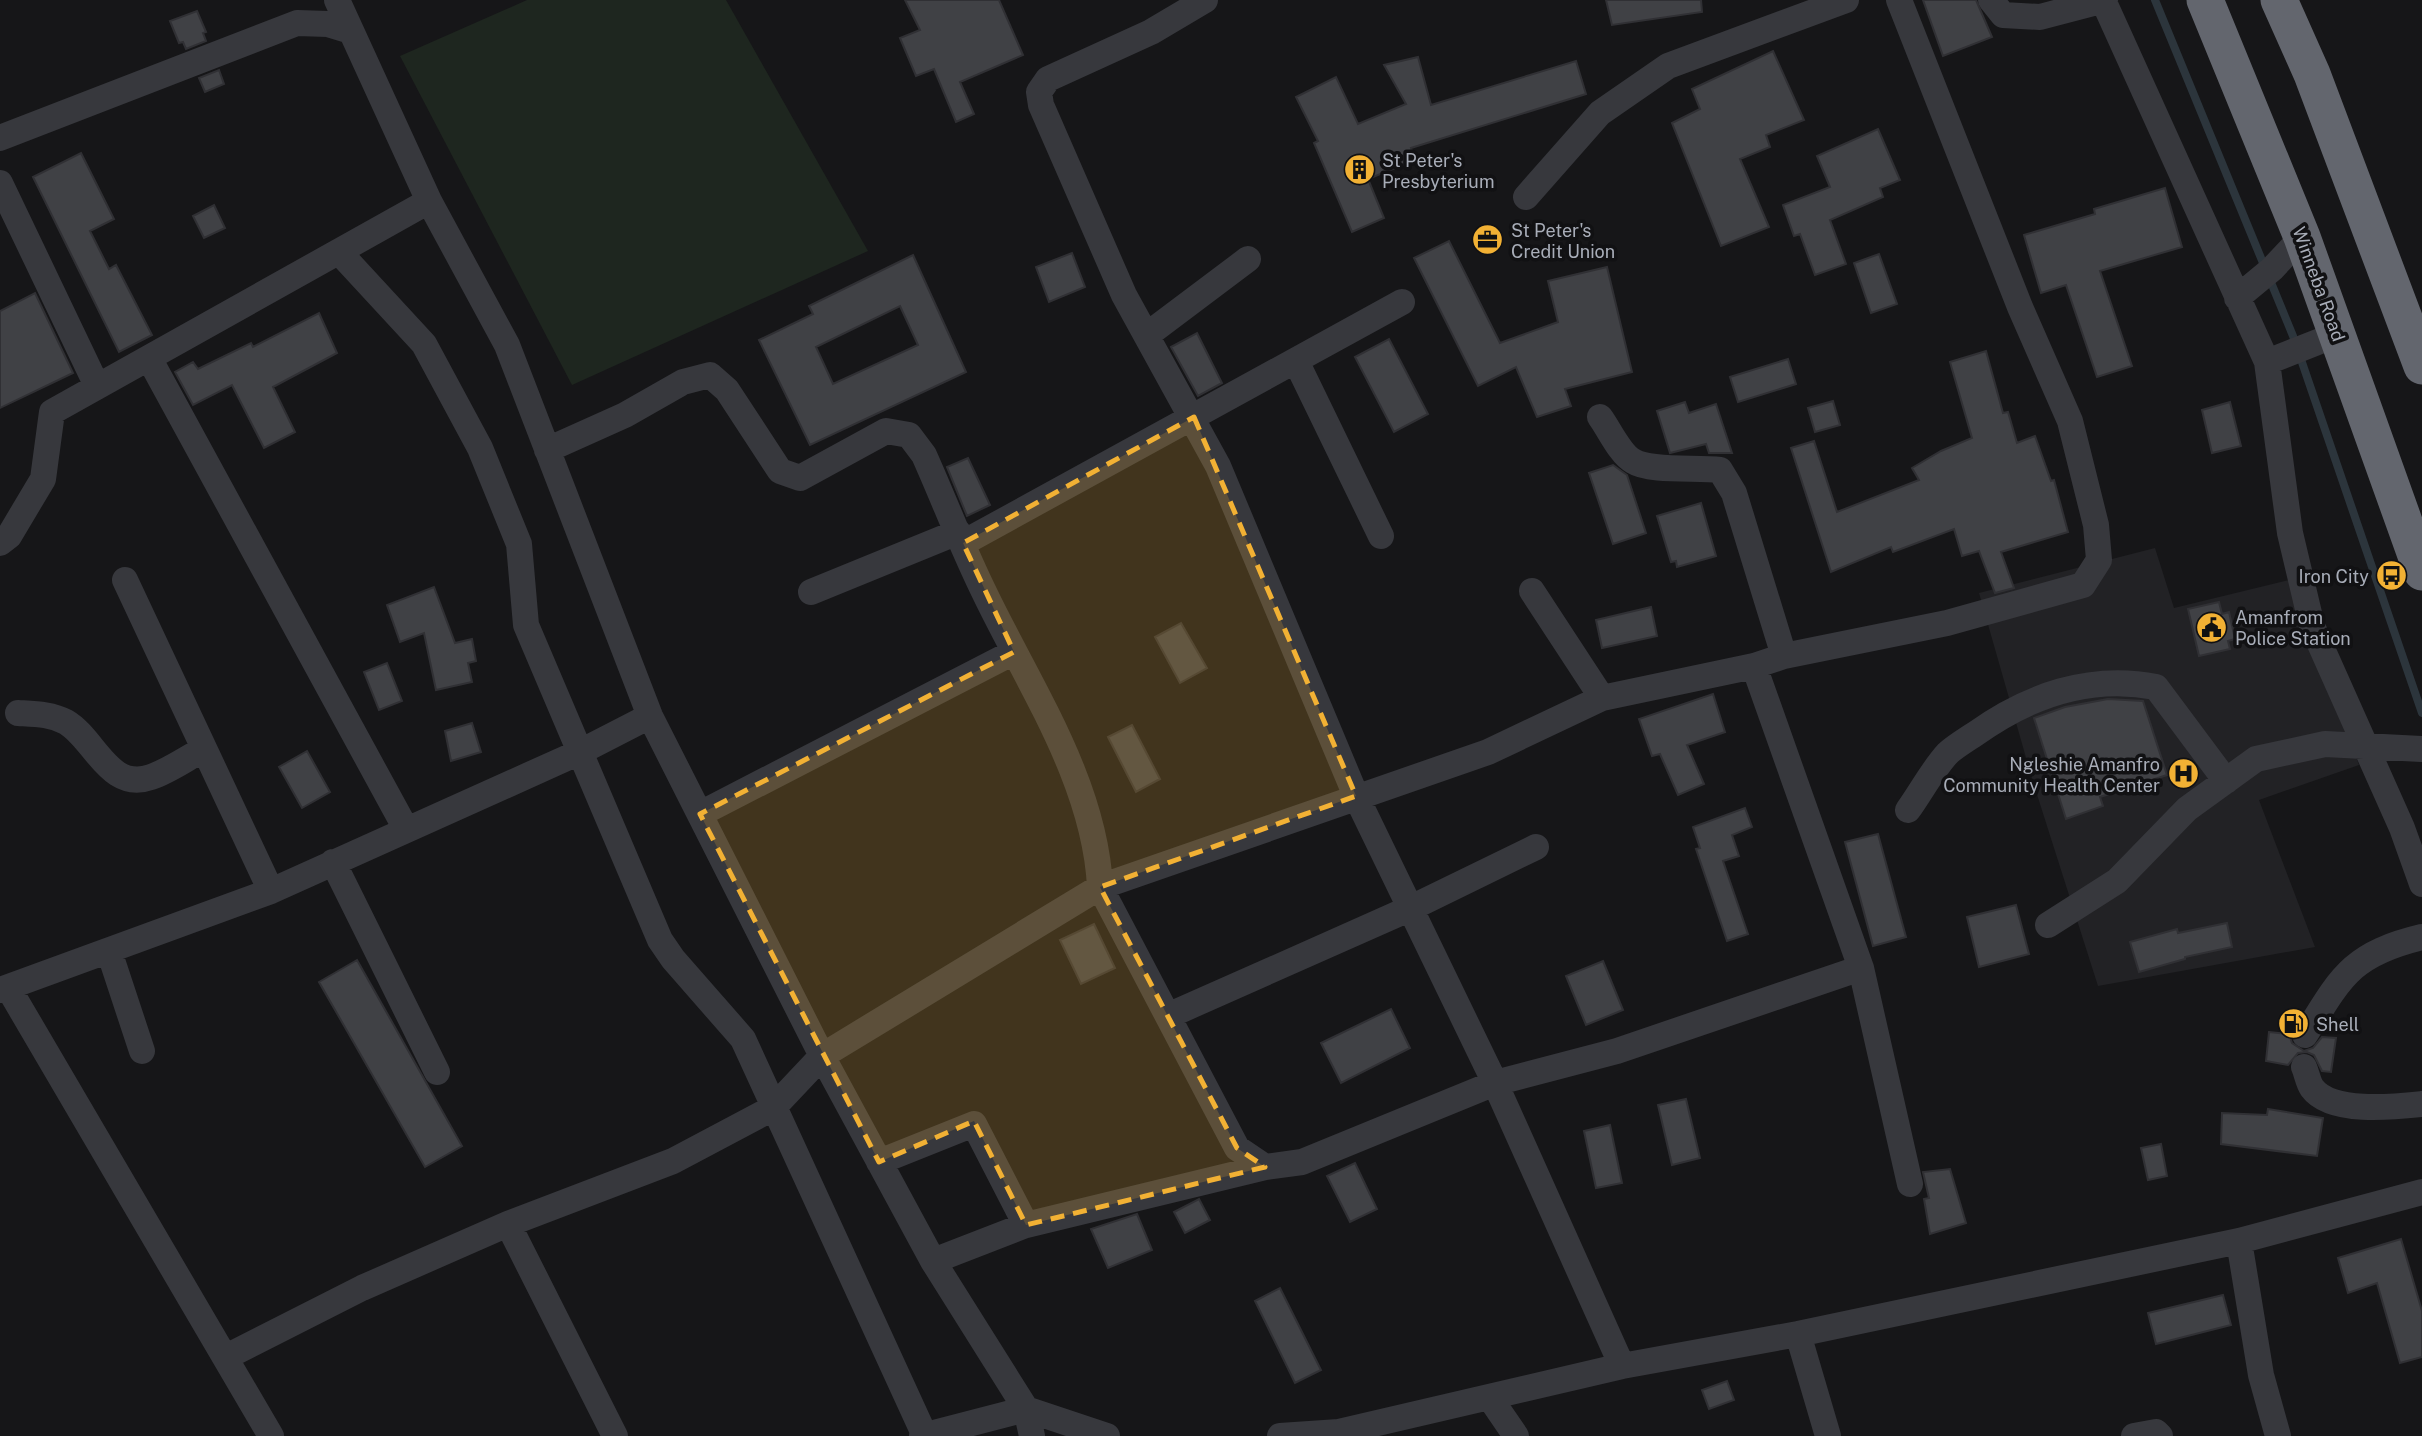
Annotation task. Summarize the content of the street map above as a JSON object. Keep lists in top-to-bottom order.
{
  "streets": {
    "highway": ["Winneba Road"]
  },
  "places": {
    "building": ["St Peter's Presbyterium"],
    "office": ["St Peter's Credit Union"],
    "bus stop": ["Iron City"],
    "public building": ["Amanfrom Police Station"],
    "hospital": ["Ngleshie Amanfro Community Health Center"],
    "fuel station": ["Shell"]
  }
}
